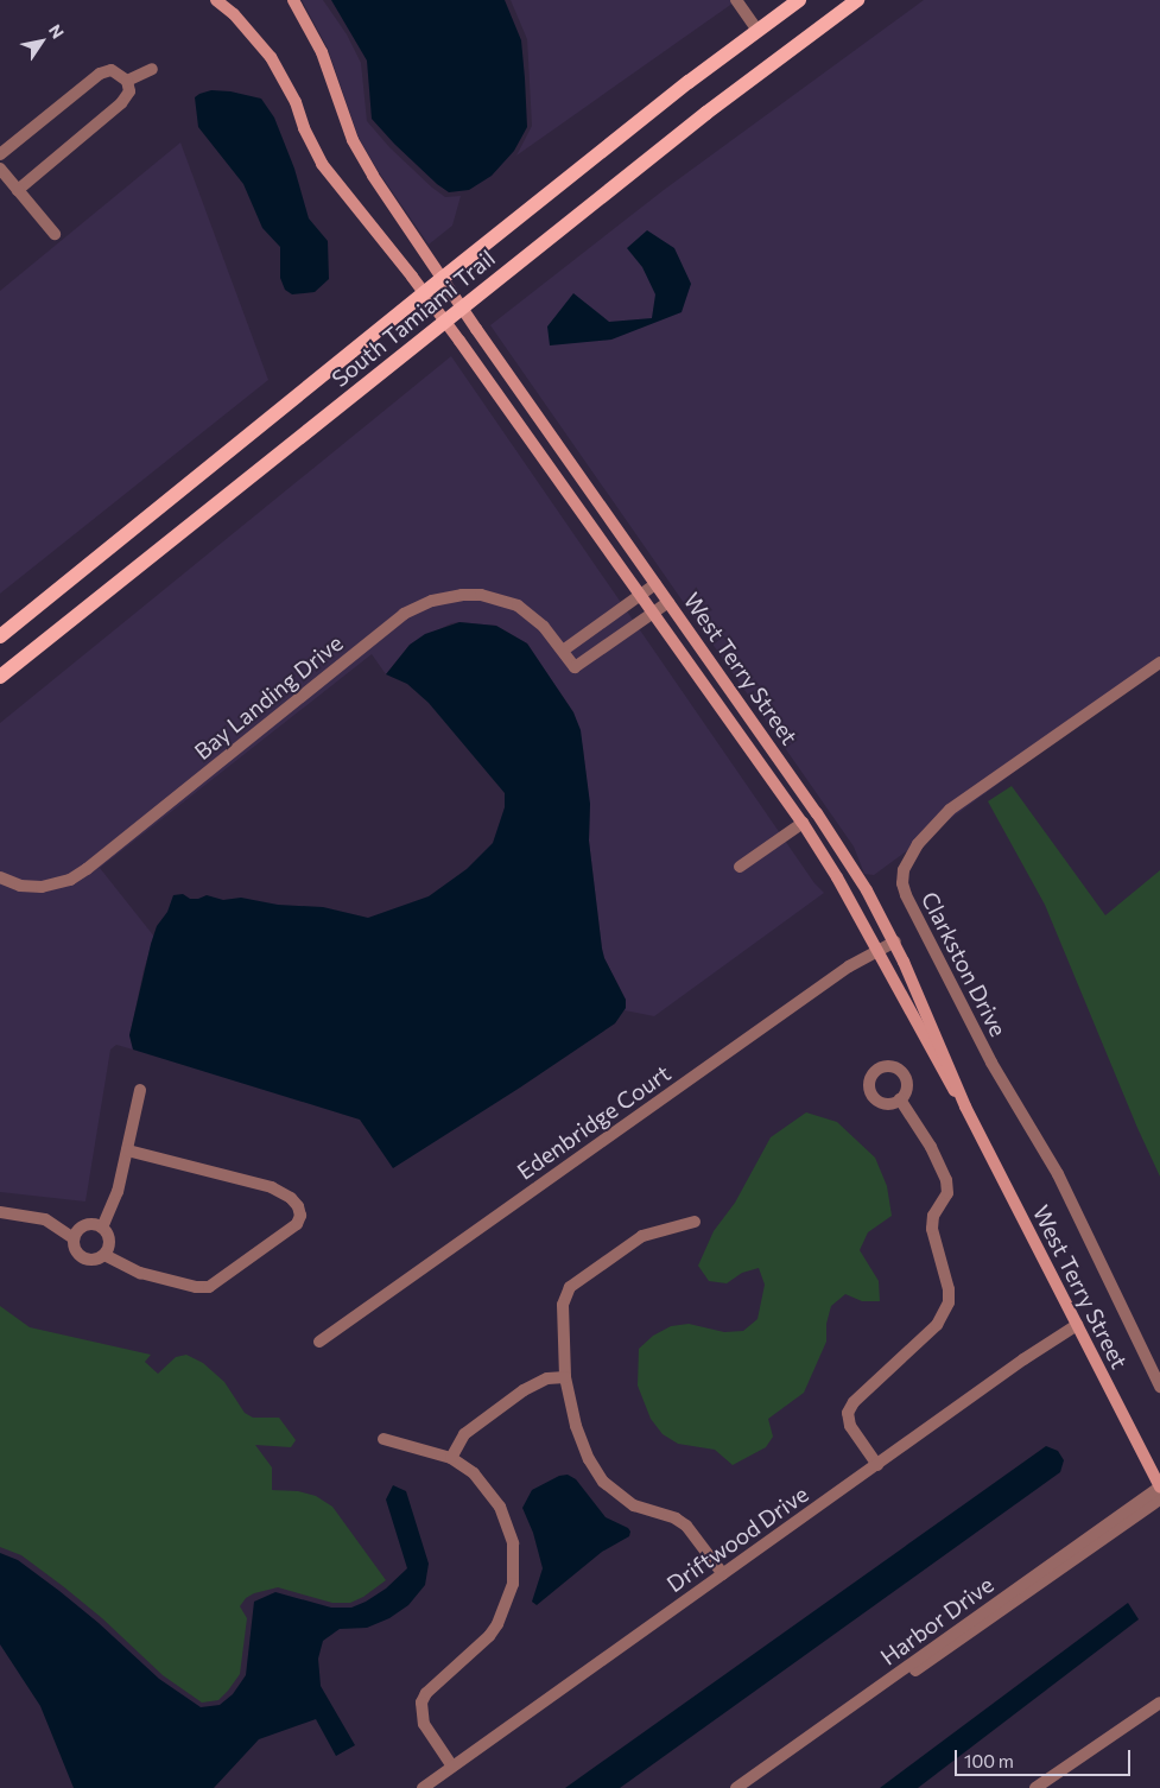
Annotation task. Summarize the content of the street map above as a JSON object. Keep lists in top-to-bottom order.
{
  "streets": {
    "main road": ["South Tamiami Trail"],
    "street": [
      "West Terry Street",
      "Bay Landing Drive",
      "Clarkston Drive",
      "Edenbridge Court",
      "Driftwood Drive",
      "Harbor Drive"
    ]
  },
  "crossings": [
    ["South Tamiami Trail", "West Terry Street"],
    ["West Terry Street", "Bay Landing Drive"],
    ["West Terry Street", "Edenbridge Court"],
    ["West Terry Street", "Driftwood Drive"],
    ["West Terry Street", "Harbor Drive"]
  ],
  "scale_bar": "100 m",
  "north": "top right"
}
